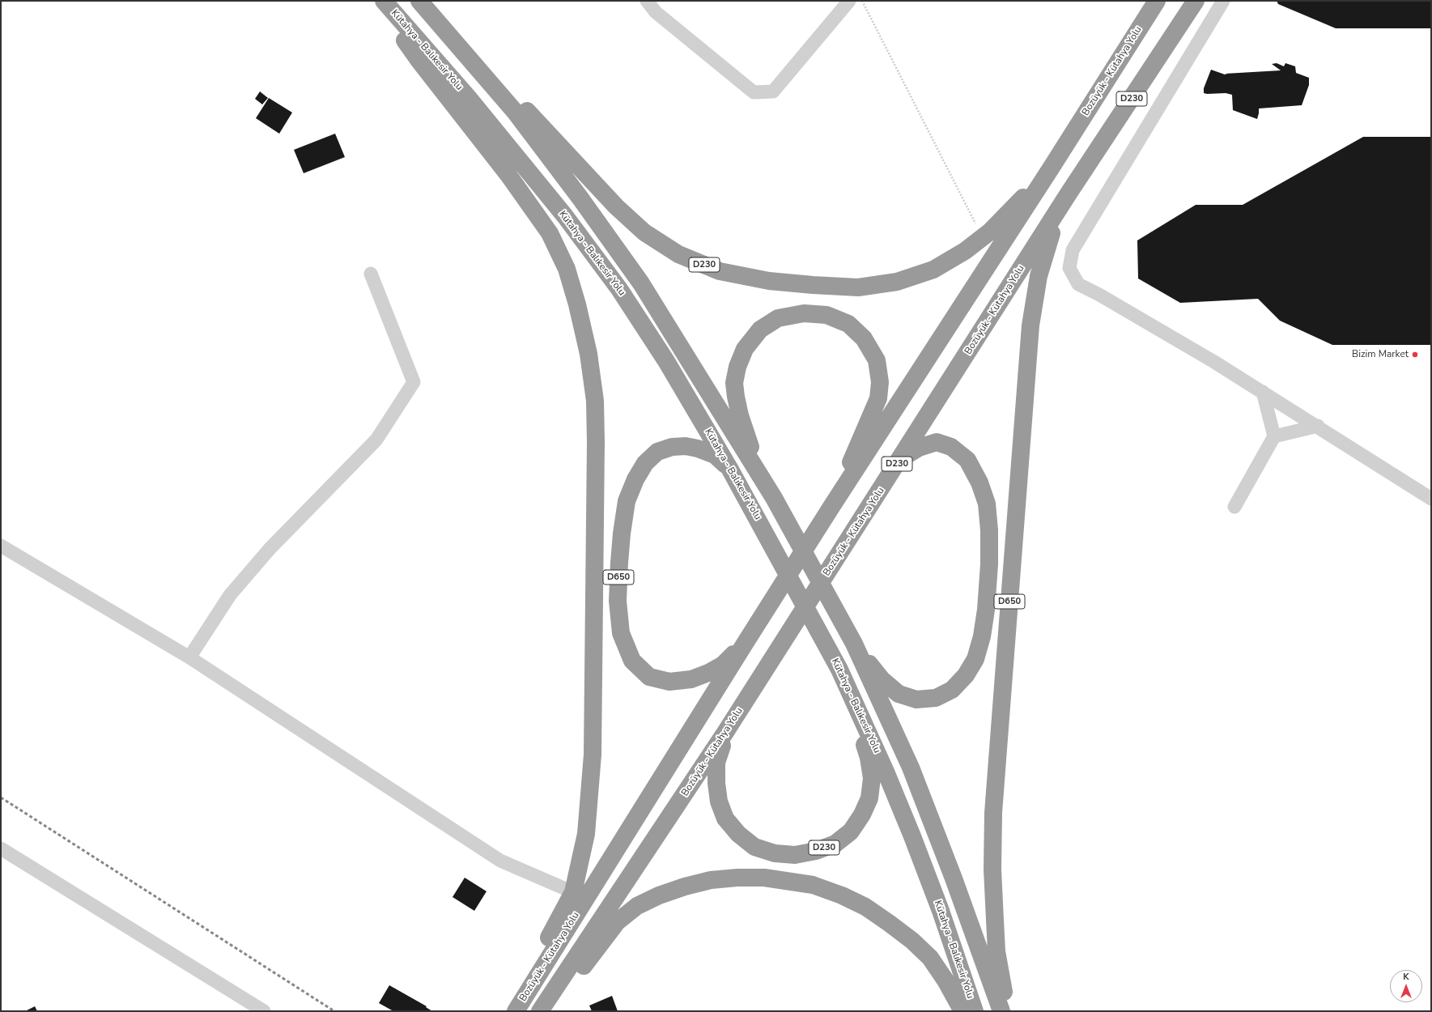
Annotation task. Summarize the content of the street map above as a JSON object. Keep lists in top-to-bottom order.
{
  "streets": {
    "highway": [
      "Kütahya - Balıkesir Yolu",
      "Bozüyük - Kütahya Yolu",
      "D230",
      "D650"
    ]
  },
  "crossings": [
    ["Kütahya - Balıkesir Yolu", "D230"],
    ["Kütahya - Balıkesir Yolu", "D650"],
    ["Bozüyük - Kütahya Yolu", "D230"],
    ["Bozüyük - Kütahya Yolu", "D650"]
  ],
  "places": ["Bizim Market"],
  "north": "top"
}
